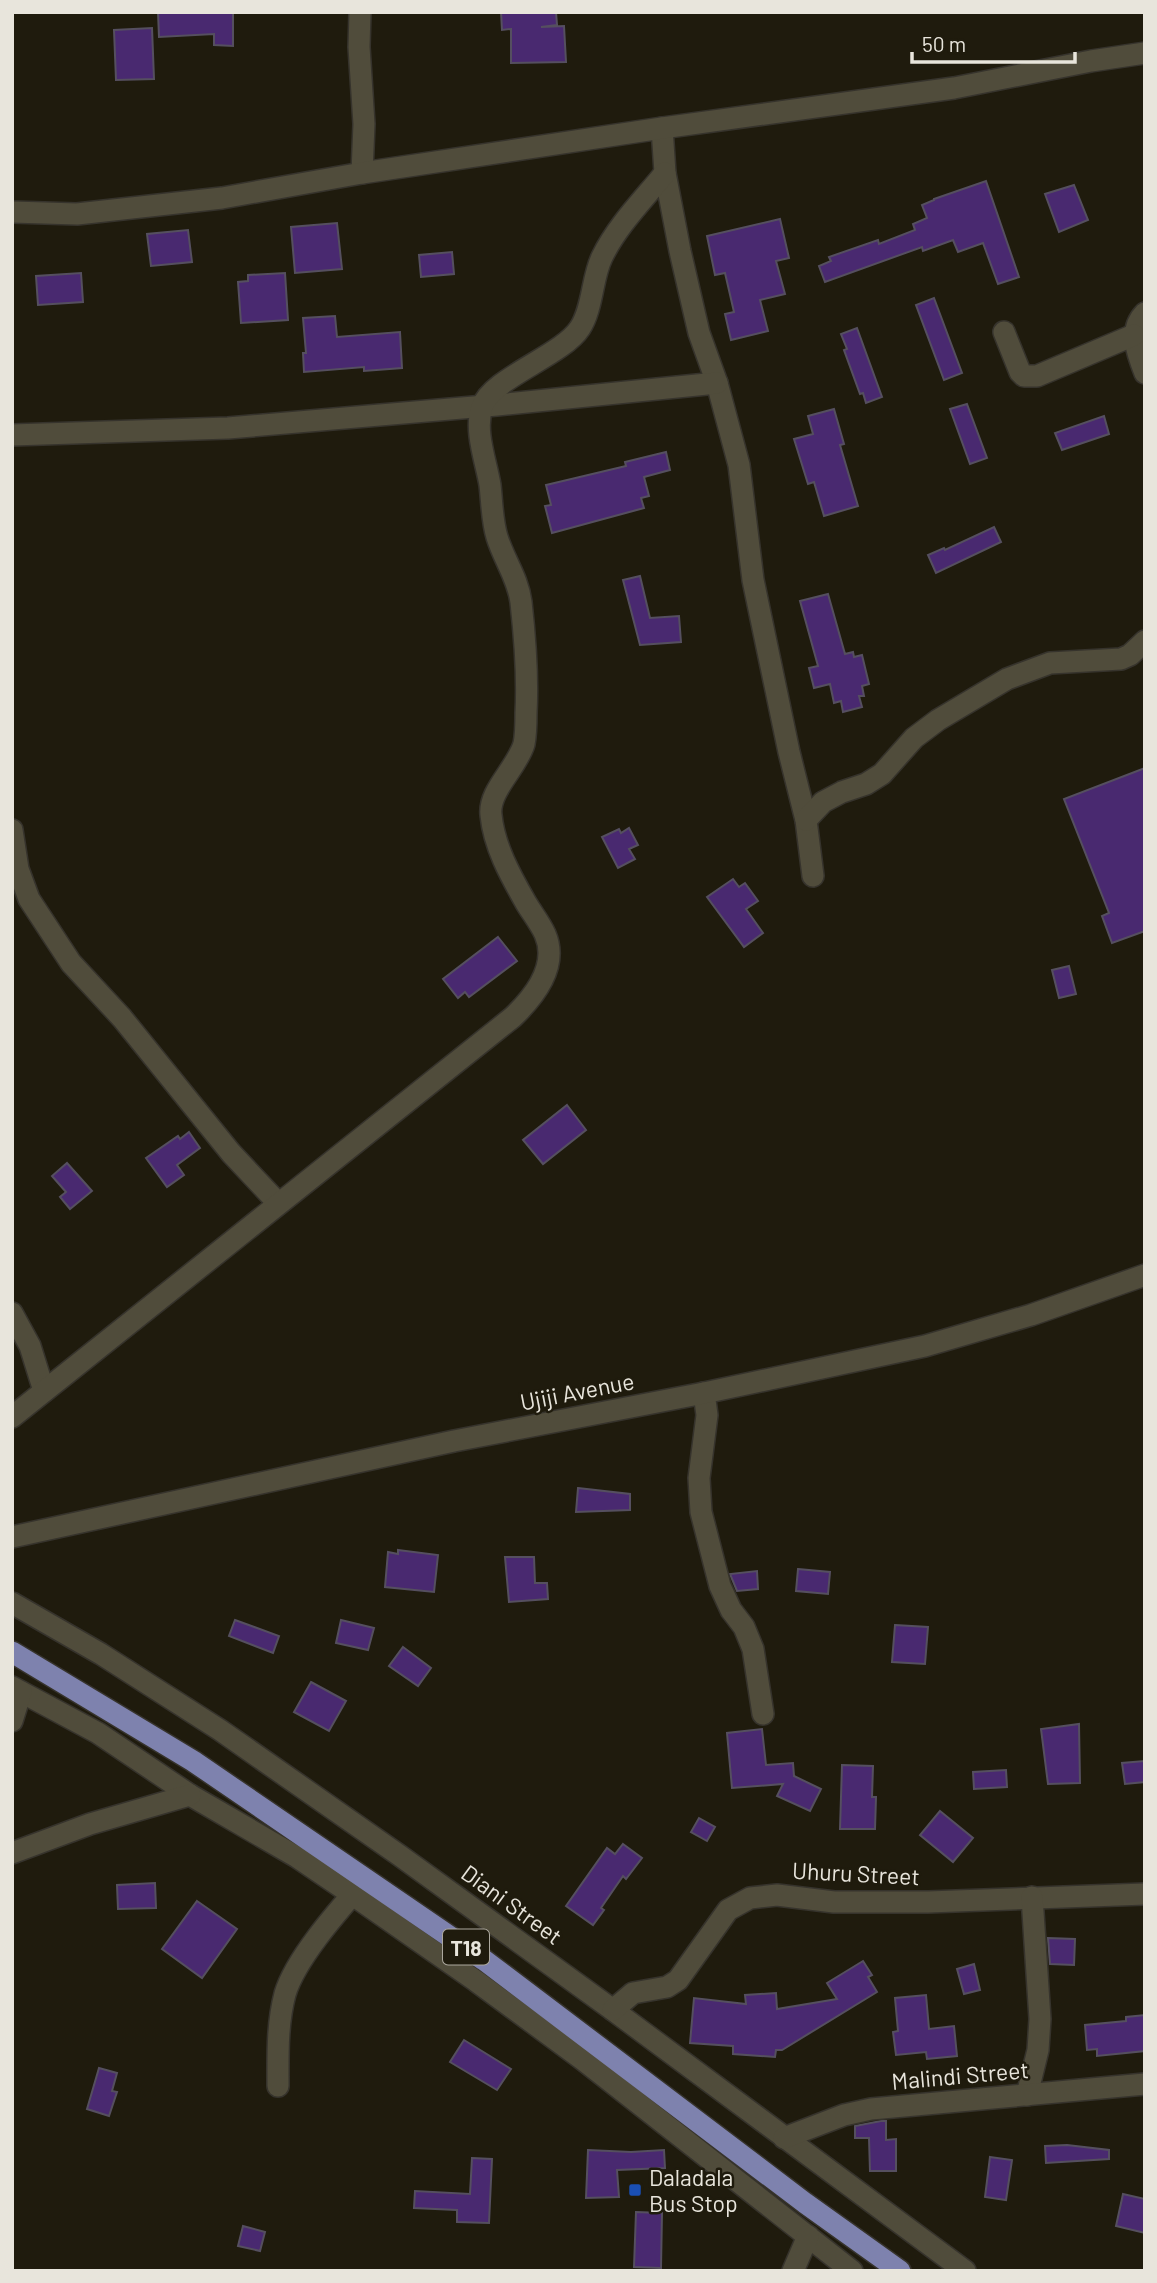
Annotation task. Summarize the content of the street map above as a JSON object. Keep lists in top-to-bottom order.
{
  "streets": {
    "main road": ["T18"],
    "street": [
      "Ujiji Avenue",
      "Uhuru Street",
      "Diani Street",
      "Malindi Street"
    ]
  },
  "crossings": [
    ["Uhuru Street", "Diani Street"],
    ["Diani Street", "Malindi Street"]
  ],
  "places": {
    "transit": ["Daladala Bus Stop"]
  },
  "scale_bar": "50 m"
}
